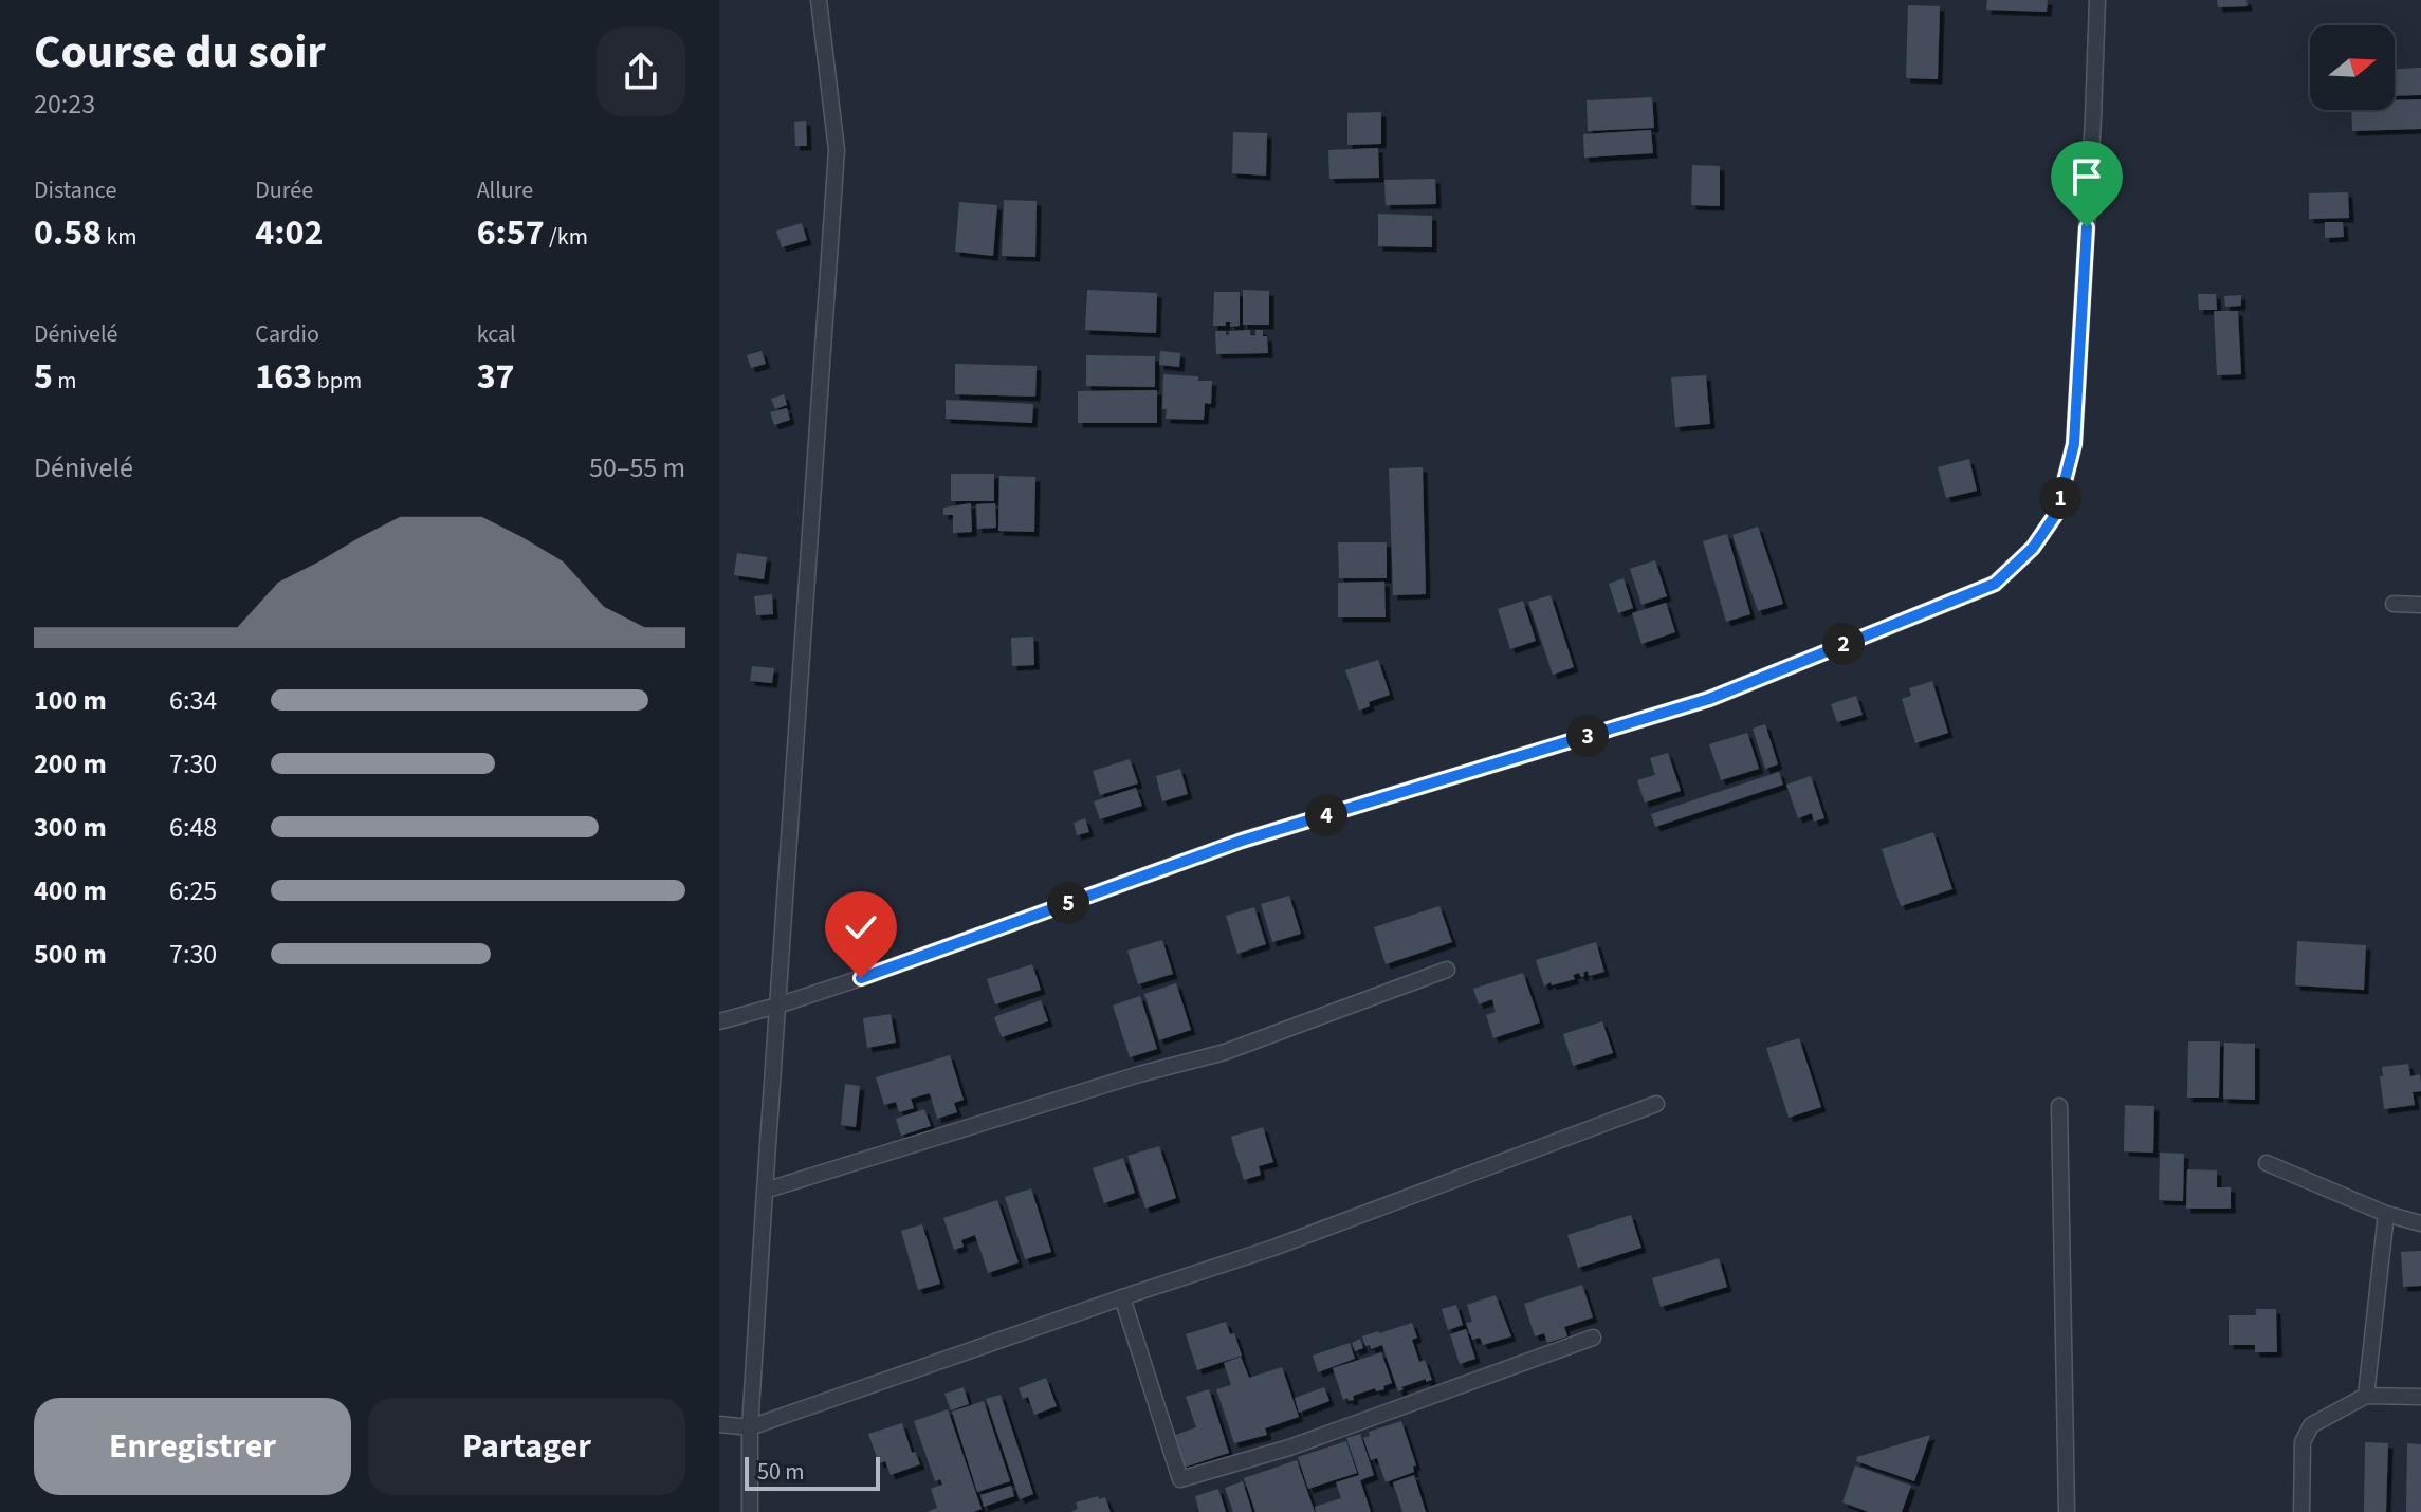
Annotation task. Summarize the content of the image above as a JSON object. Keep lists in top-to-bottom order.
{
  "scale_bar": "50 m",
  "north": "right",
  "page": {
    "heading": ["Course du soir", "20:23"],
    "stats": [
      ["Distance", "0.58 km"],
      ["Durée", "4:02"],
      ["Allure", "6:57 /km"],
      ["Dénivelé", "5 m"],
      ["Cardio", "163 bpm"],
      ["kcal", "37"]
    ],
    "chart": ["Dénivelé", "50–55 m"],
    "pins": [
      "1",
      "2",
      "3",
      "4",
      "5"
    ],
    "list": [
      {
        "name": "100 m",
        "note": "6:34"
      },
      {
        "name": "200 m",
        "note": "7:30"
      },
      {
        "name": "300 m",
        "note": "6:48"
      },
      {
        "name": "400 m",
        "note": "6:25"
      },
      {
        "name": "500 m",
        "note": "7:30"
      }
    ],
    "buttons": ["Enregistrer", "Partager"],
    "scale": "50 m"
  }
}
